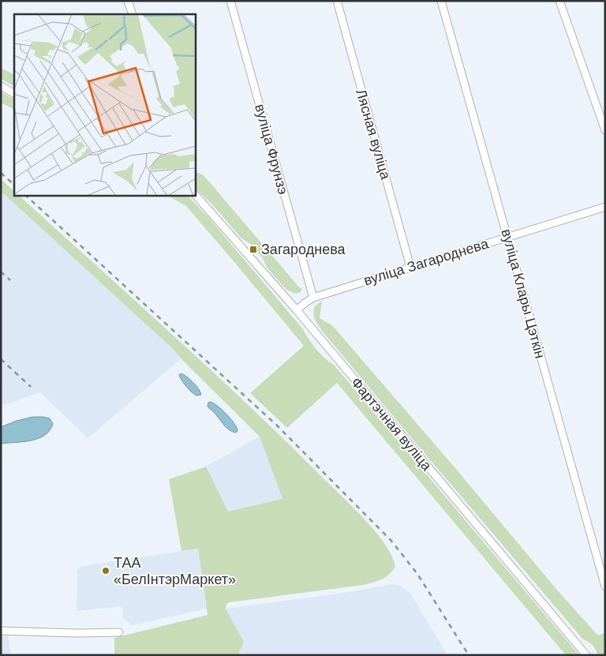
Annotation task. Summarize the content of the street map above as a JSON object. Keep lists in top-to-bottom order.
{
  "streets": {
    "street": [
      "Лясная вуліца",
      "вуліца Фрунзэ",
      "вуліца Загароднева",
      "вуліца Клары Цэткін",
      "Фартэчная вуліца"
    ]
  },
  "crossings": [
    ["Лясная вуліца", "вуліца Загароднева"],
    ["вуліца Фрунзэ", "вуліца Загароднева"],
    ["вуліца Загароднева", "вуліца Клары Цэткін"],
    ["вуліца Загароднева", "Фартэчная вуліца"]
  ],
  "places": {
    "transit": ["Загароднева"],
    "other": ["ТАА «БелІнтэрМаркет»"]
  }
}
